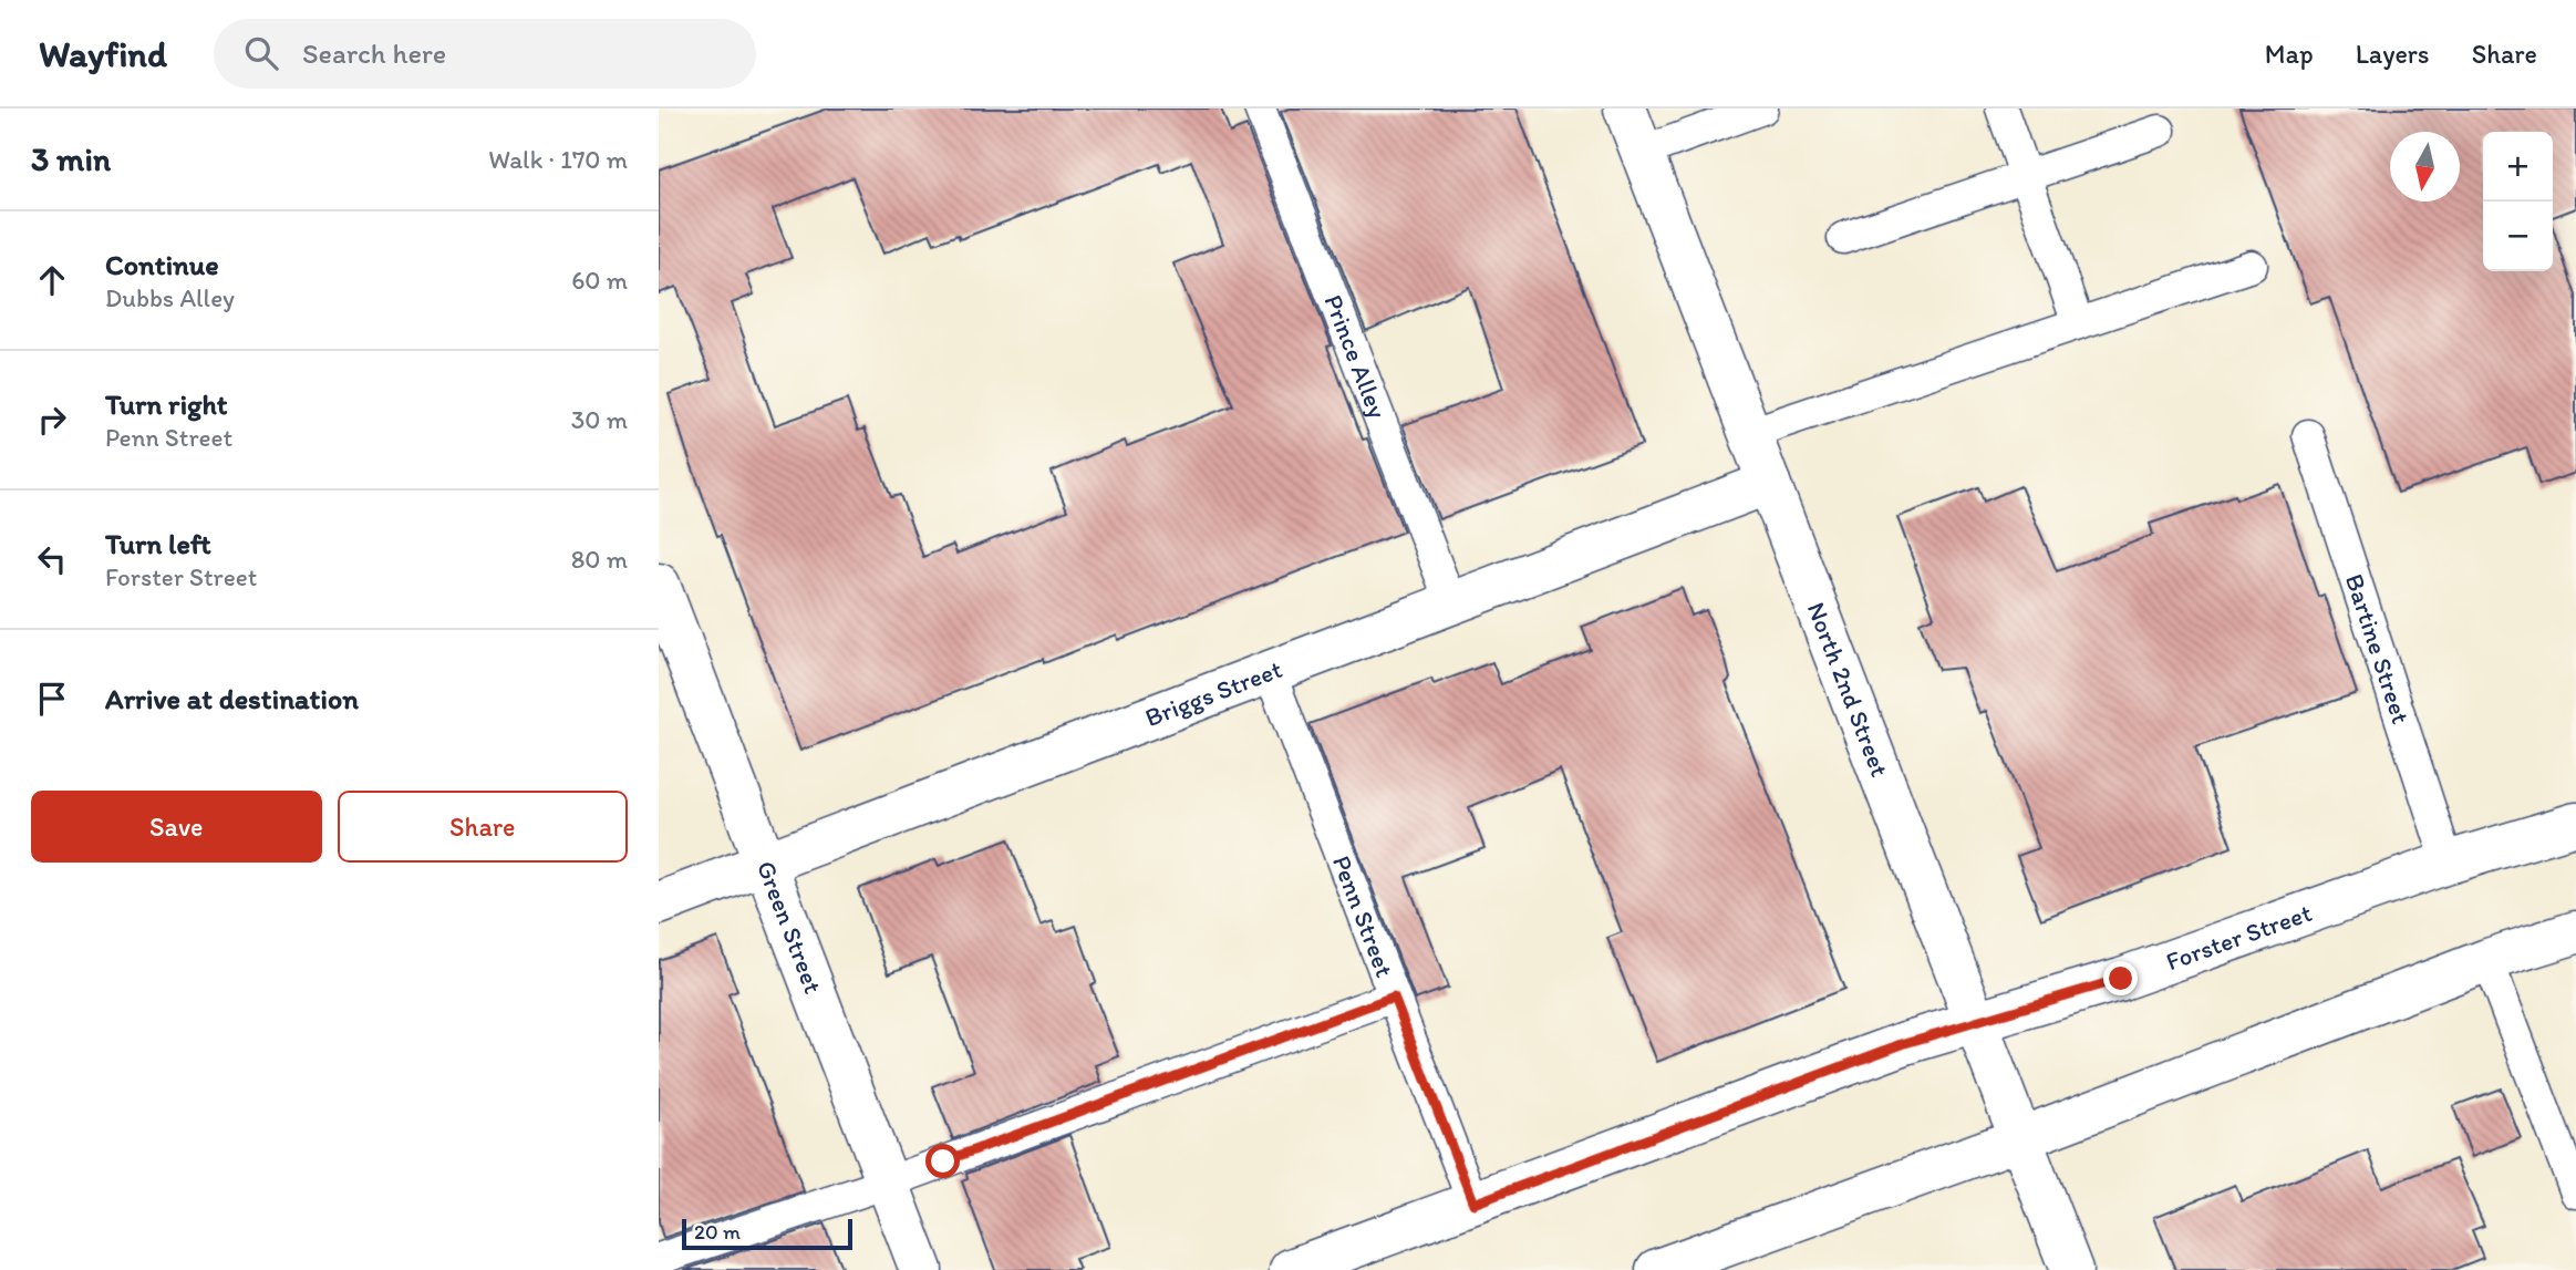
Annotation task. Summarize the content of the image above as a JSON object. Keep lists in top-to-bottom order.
{
  "streets": {
    "main road": [
      "North 2nd Street",
      "Briggs Street",
      "Green Street",
      "Forster Street"
    ],
    "lane": ["Prince Alley", "Bartine Street", "Penn Street"]
  },
  "crossings": [
    ["Prince Alley", "Briggs Street"],
    ["Bartine Street", "Forster Street"],
    ["North 2nd Street", "Briggs Street"],
    ["North 2nd Street", "Forster Street"],
    ["Briggs Street", "Penn Street"],
    ["Briggs Street", "Green Street"],
    ["Penn Street", "Forster Street"]
  ],
  "scale_bar": "20 m",
  "north": "bottom",
  "page": {
    "header": "Wayfind",
    "search": "Search here",
    "nav": ["Map", "Layers", "Share"],
    "heading": ["3 min", "Walk · 170 m"],
    "map_buttons": ["+", "−"],
    "list": [
      ["Continue", "Dubbs Alley", "60 m"],
      ["Turn right", "Penn Street", "30 m"],
      ["Turn left", "Forster Street", "80 m"],
      "Arrive at destination"
    ],
    "buttons": ["Save", "Share"],
    "scale": "20 m"
  }
}
